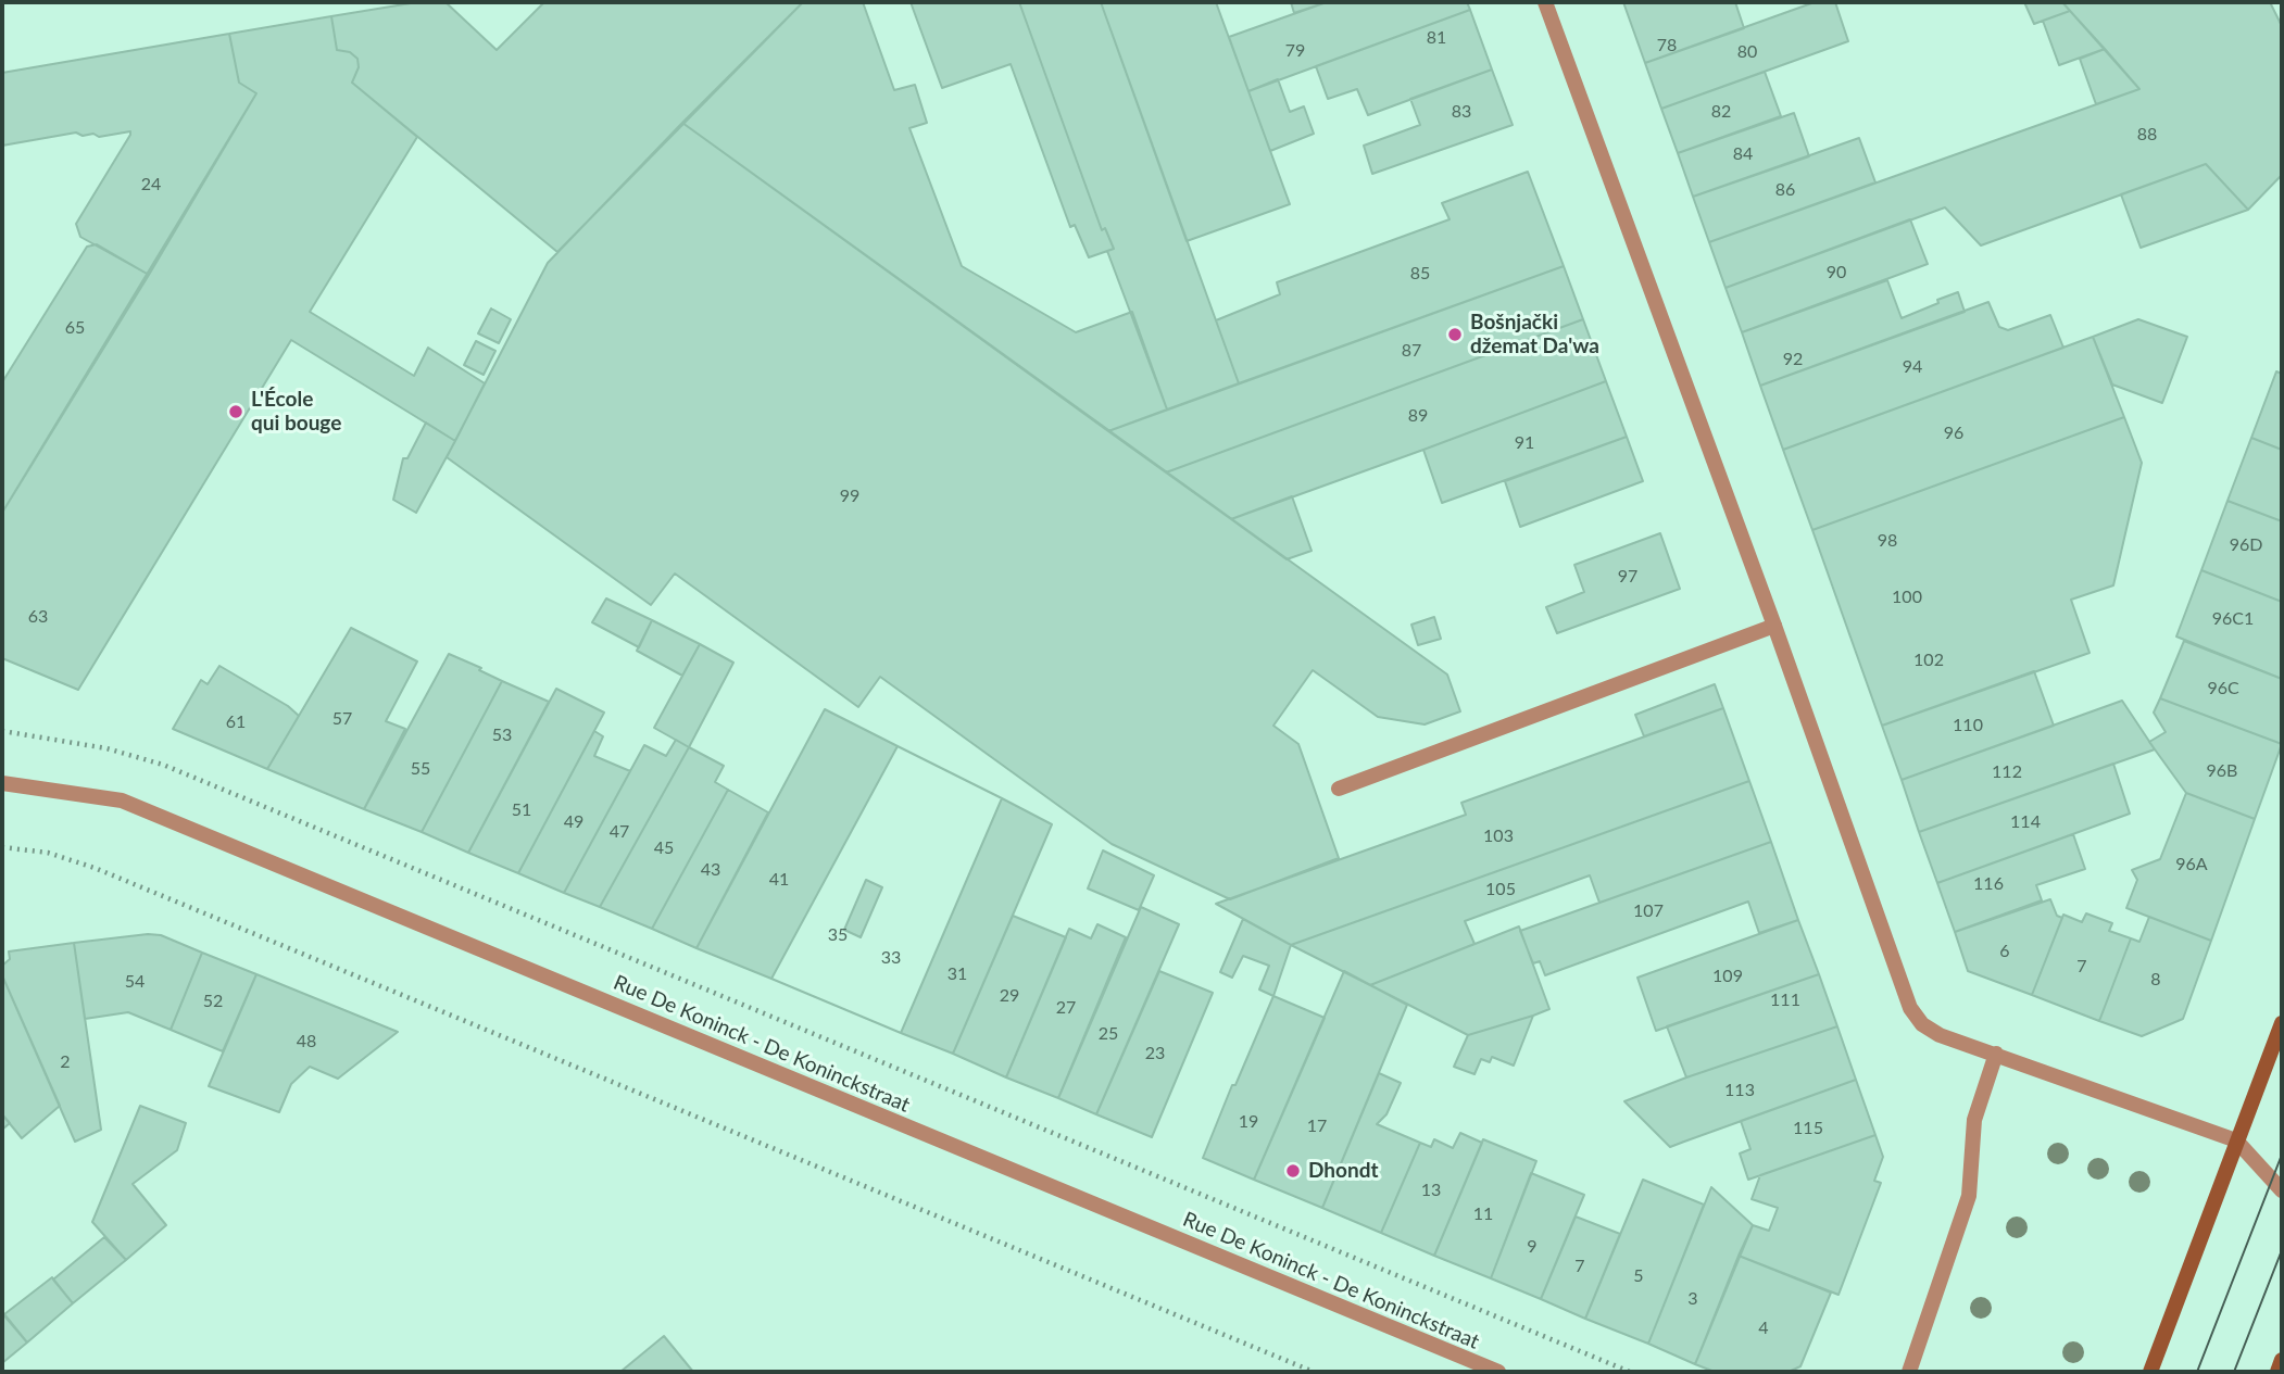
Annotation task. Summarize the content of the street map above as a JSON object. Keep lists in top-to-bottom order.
{
  "streets": {
    "street": ["Rue De Koninck - De Koninckstraat"]
  },
  "places": ["Bošnjački džemat Da'wa", "L'École qui bouge", "Dhondt"],
  "house_numbers": [
    "81",
    "78",
    "79",
    "80",
    "83",
    "82",
    "88",
    "84",
    "24",
    "86",
    "90",
    "85",
    "65",
    "87",
    "92",
    "94",
    "89",
    "96",
    "91",
    "99",
    "98",
    "96D",
    "97",
    "100",
    "63",
    "96C1",
    "102",
    "96C",
    "57",
    "61",
    "110",
    "53",
    "55",
    "96B",
    "112",
    "51",
    "49",
    "114",
    "47",
    "103",
    "45",
    "96A",
    "43",
    "41",
    "116",
    "105",
    "107",
    "35",
    "6",
    "33",
    "7",
    "31",
    "109",
    "8",
    "54",
    "29",
    "111",
    "52",
    "27",
    "25",
    "48",
    "23",
    "2",
    "113",
    "19",
    "17",
    "115",
    "13",
    "11",
    "9",
    "7",
    "5",
    "3",
    "4"
  ]
}
